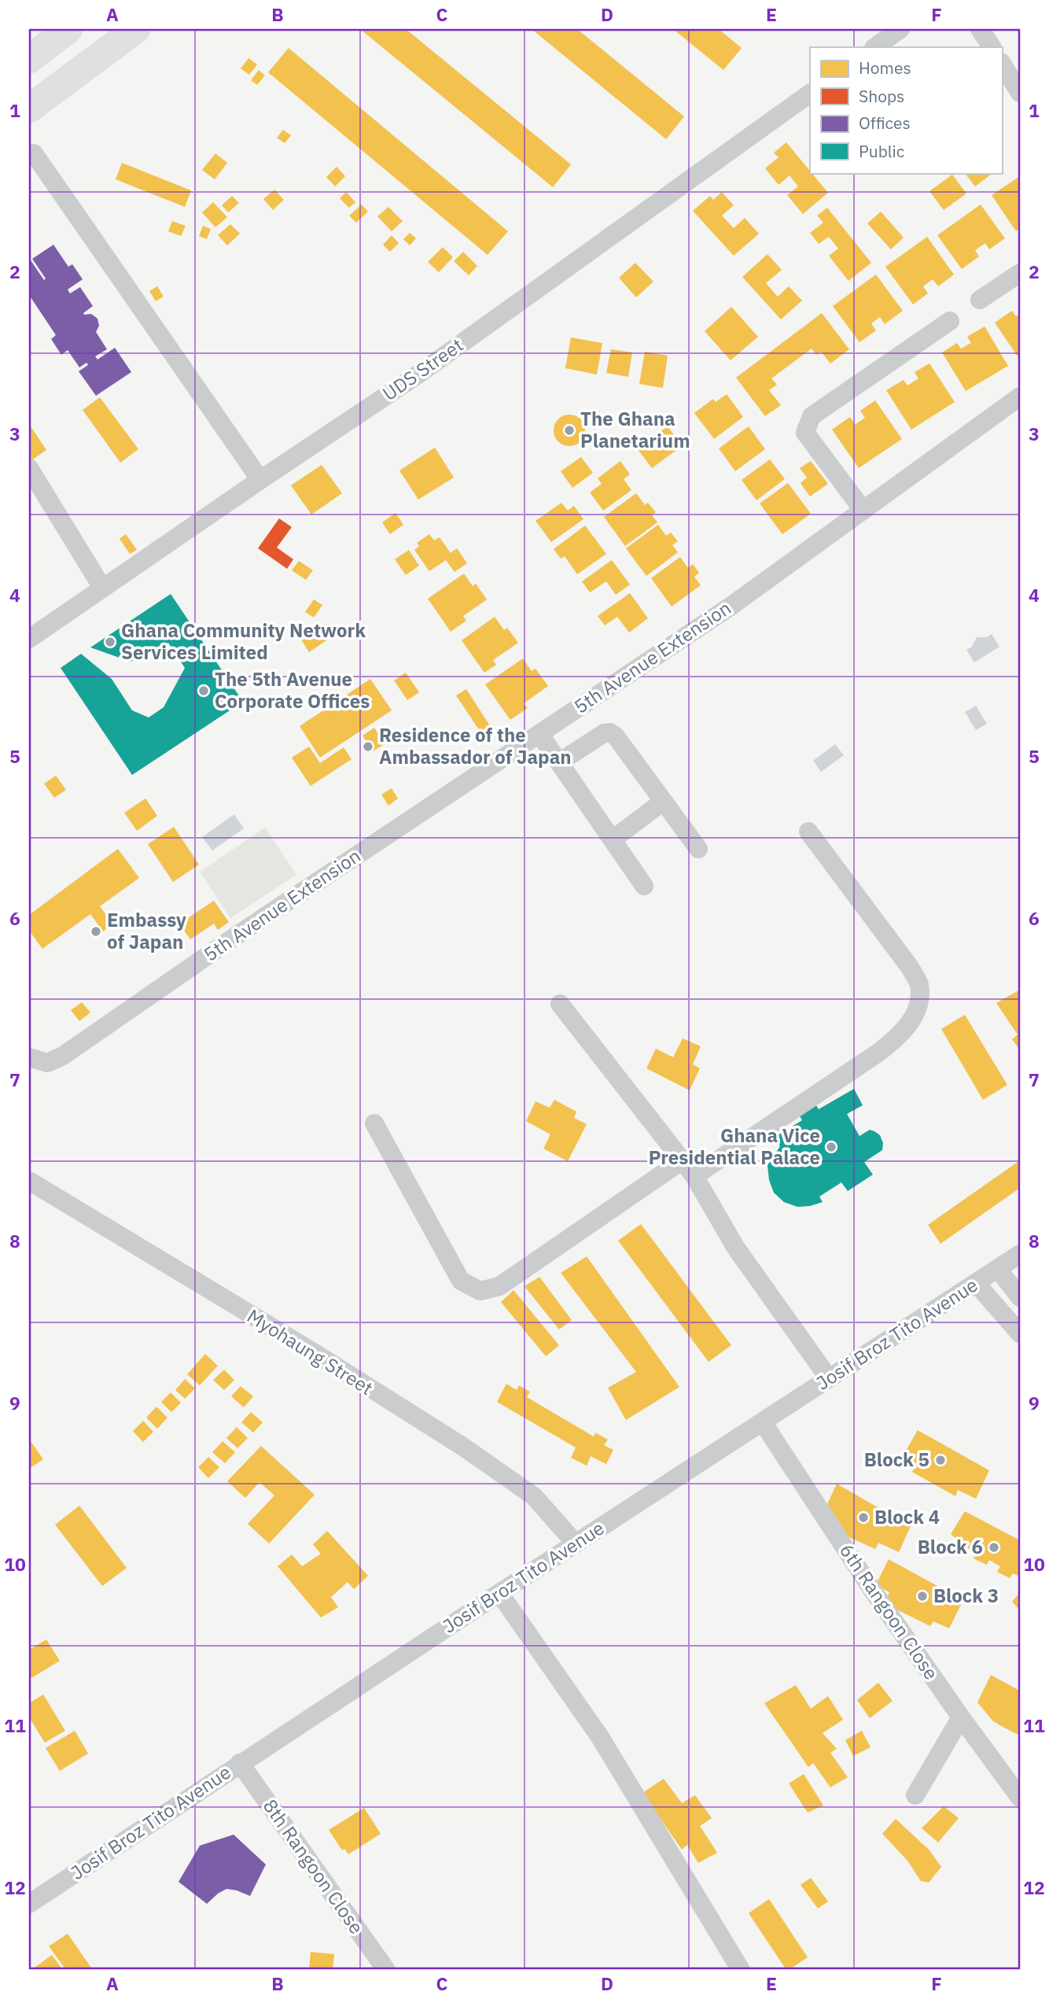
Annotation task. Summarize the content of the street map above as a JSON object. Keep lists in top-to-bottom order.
{
  "streets": {
    "street": [
      "UDS Street",
      "5th Avenue Extension",
      "Josif Broz Tito Avenue",
      "Myohaung Street",
      "6th Rangoon Close",
      "8th Rangoon Close"
    ]
  },
  "crossings": [
    ["Josif Broz Tito Avenue", "Myohaung Street"],
    ["Josif Broz Tito Avenue", "6th Rangoon Close"],
    ["Josif Broz Tito Avenue", "8th Rangoon Close"]
  ],
  "places": [
    "The Ghana Planetarium",
    "Ghana Community Network Services Limited",
    "The 5th Avenue Corporate Offices",
    "Residence of the Ambassador of Japan",
    "Embassy of Japan",
    "Ghana Vice Presidential Palace",
    "Block 5",
    "Block 4",
    "Block 6",
    "Block 3"
  ],
  "legend": [
    "Homes",
    "Shops",
    "Offices",
    "Public"
  ],
  "grid": {
    "columns": [
      "A",
      "B",
      "C",
      "D",
      "E",
      "F"
    ],
    "rows": [
      "1",
      "2",
      "3",
      "4",
      "5",
      "6",
      "7",
      "8",
      "9",
      "10",
      "11",
      "12"
    ]
  }
}
